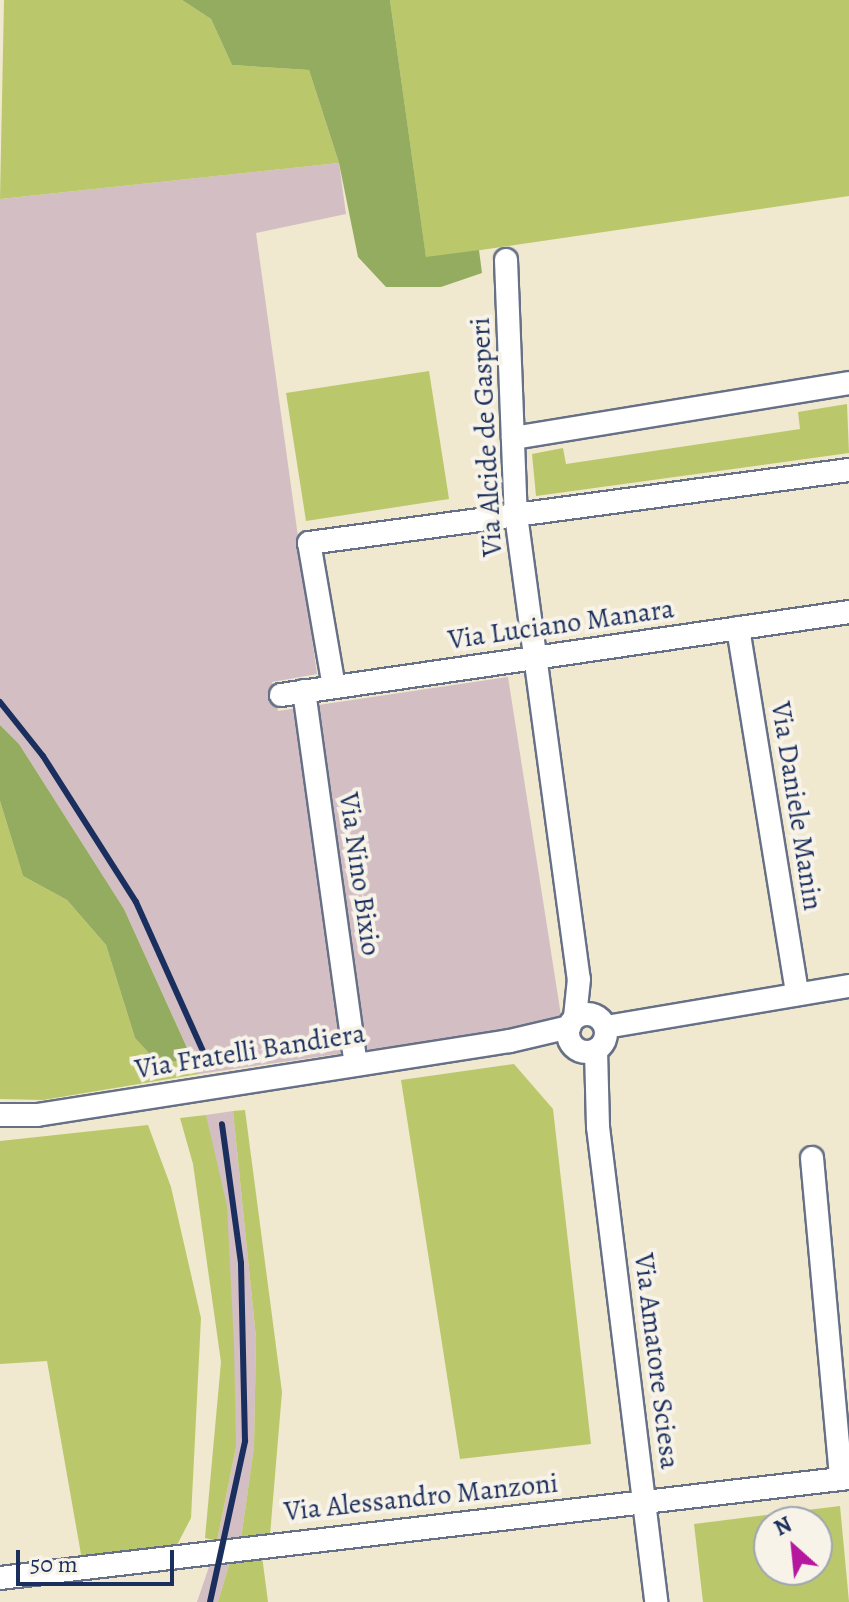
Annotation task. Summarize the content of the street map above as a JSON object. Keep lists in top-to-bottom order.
{
  "streets": {
    "street": [
      "Via Alcide de Gasperi",
      "Via Luciano Manara",
      "Via Daniele Manin",
      "Via Nino Bixio",
      "Via Fratelli Bandiera",
      "Via Amatore Sciesa",
      "Via Alessandro Manzoni"
    ]
  },
  "crossings": [
    ["Via Alcide de Gasperi", "Via Luciano Manara"],
    ["Via Alcide de Gasperi", "Via Amatore Sciesa"],
    ["Via Luciano Manara", "Via Daniele Manin"],
    ["Via Luciano Manara", "Via Nino Bixio"],
    ["Via Luciano Manara", "Via Amatore Sciesa"],
    ["Via Daniele Manin", "Via Fratelli Bandiera"],
    ["Via Nino Bixio", "Via Fratelli Bandiera"],
    ["Via Fratelli Bandiera", "Via Amatore Sciesa"],
    ["Via Amatore Sciesa", "Via Alessandro Manzoni"]
  ],
  "scale_bar": "50 m",
  "north": "top left"
}
